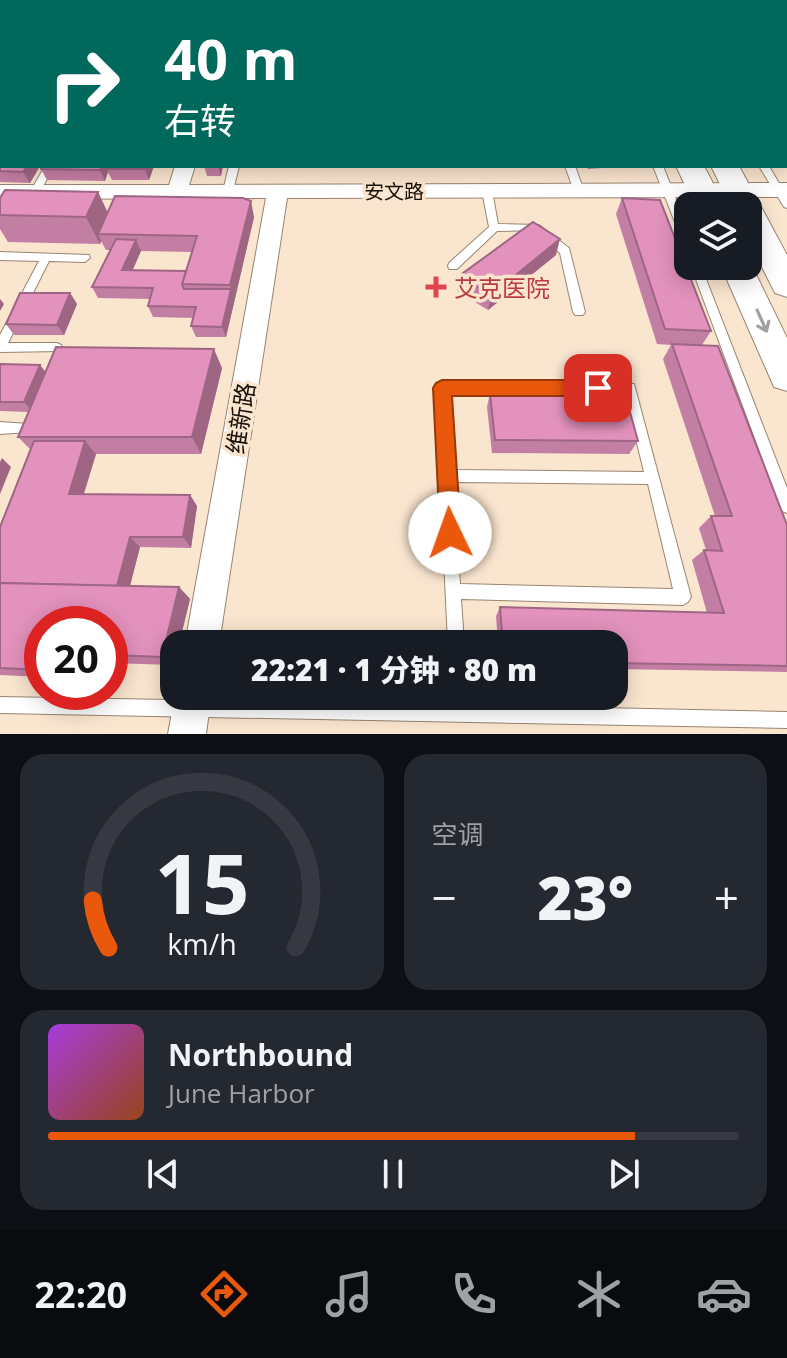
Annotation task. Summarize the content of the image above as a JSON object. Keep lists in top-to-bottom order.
{
  "streets": {
    "street": ["安文路", "维新路"]
  },
  "crossings": [
    ["安文路", "维新路"]
  ],
  "places": {
    "health": ["艾克医院"]
  },
  "page": {
    "turn": ["40 m", "右转"],
    "limit": "20",
    "trip": "22:21 · 1 分钟 · 80 m",
    "tile": "空调",
    "heat": ["−", "23°", "+"],
    "song": ["Northbound", "June Harbor"],
    "tabs": "22:20",
    "gauge": ["15", "km/h"]
  }
}
